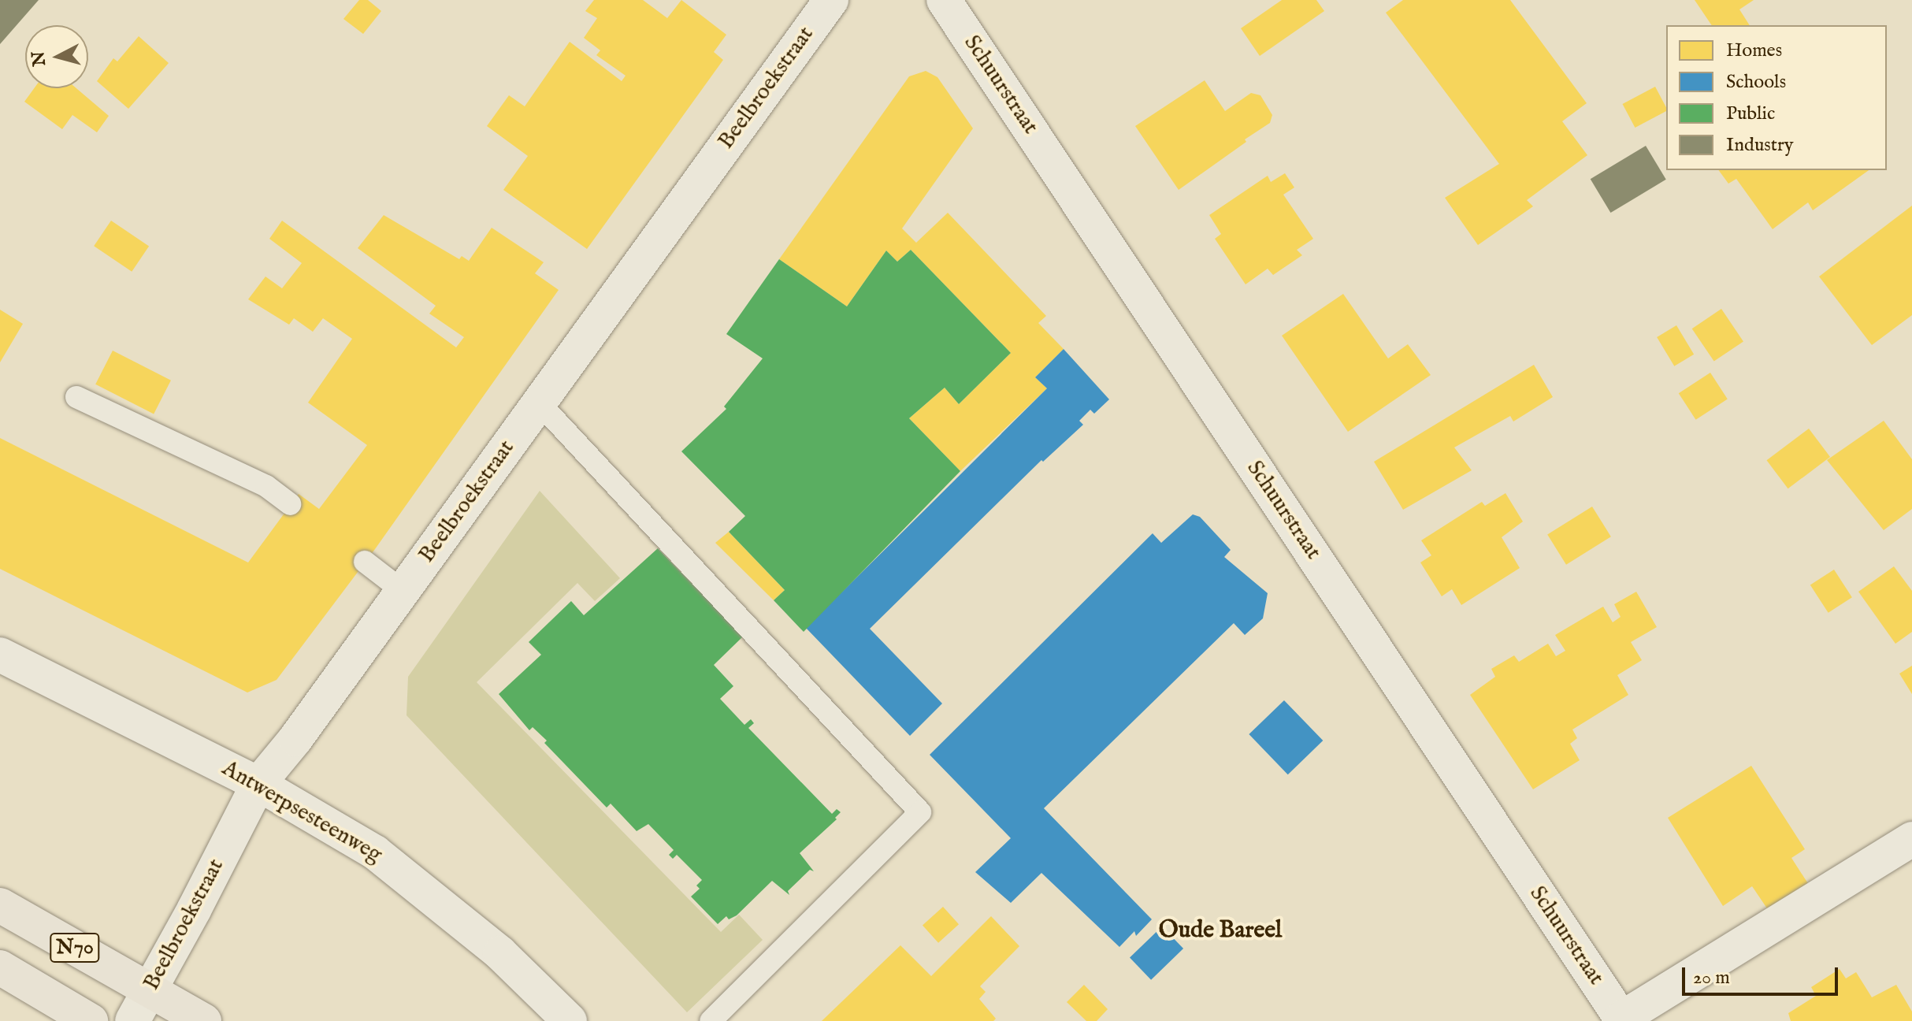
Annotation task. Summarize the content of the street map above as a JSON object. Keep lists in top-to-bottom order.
{
  "streets": {
    "main road": ["N70"],
    "street": ["Schuurstraat", "Beelbroekstraat", "Antwerpsesteenweg"]
  },
  "crossings": [
    ["Beelbroekstraat", "Antwerpsesteenweg"],
    ["Beelbroekstraat", "N70"]
  ],
  "districts": ["Oude Bareel"],
  "legend": [
    "Homes",
    "Schools",
    "Public",
    "Industry"
  ],
  "scale_bar": "20 m",
  "north": "left"
}
